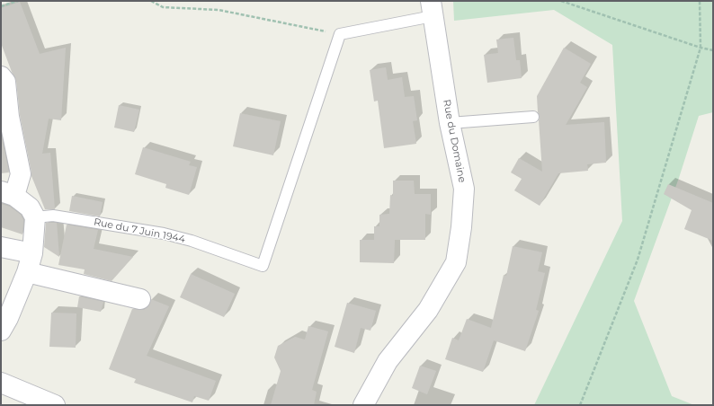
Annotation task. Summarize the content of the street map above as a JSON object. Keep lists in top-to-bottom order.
{
  "streets": {
    "street": ["Rue du Domaine"],
    "lane": ["Rue du 7 Juin 1944"]
  }
}
